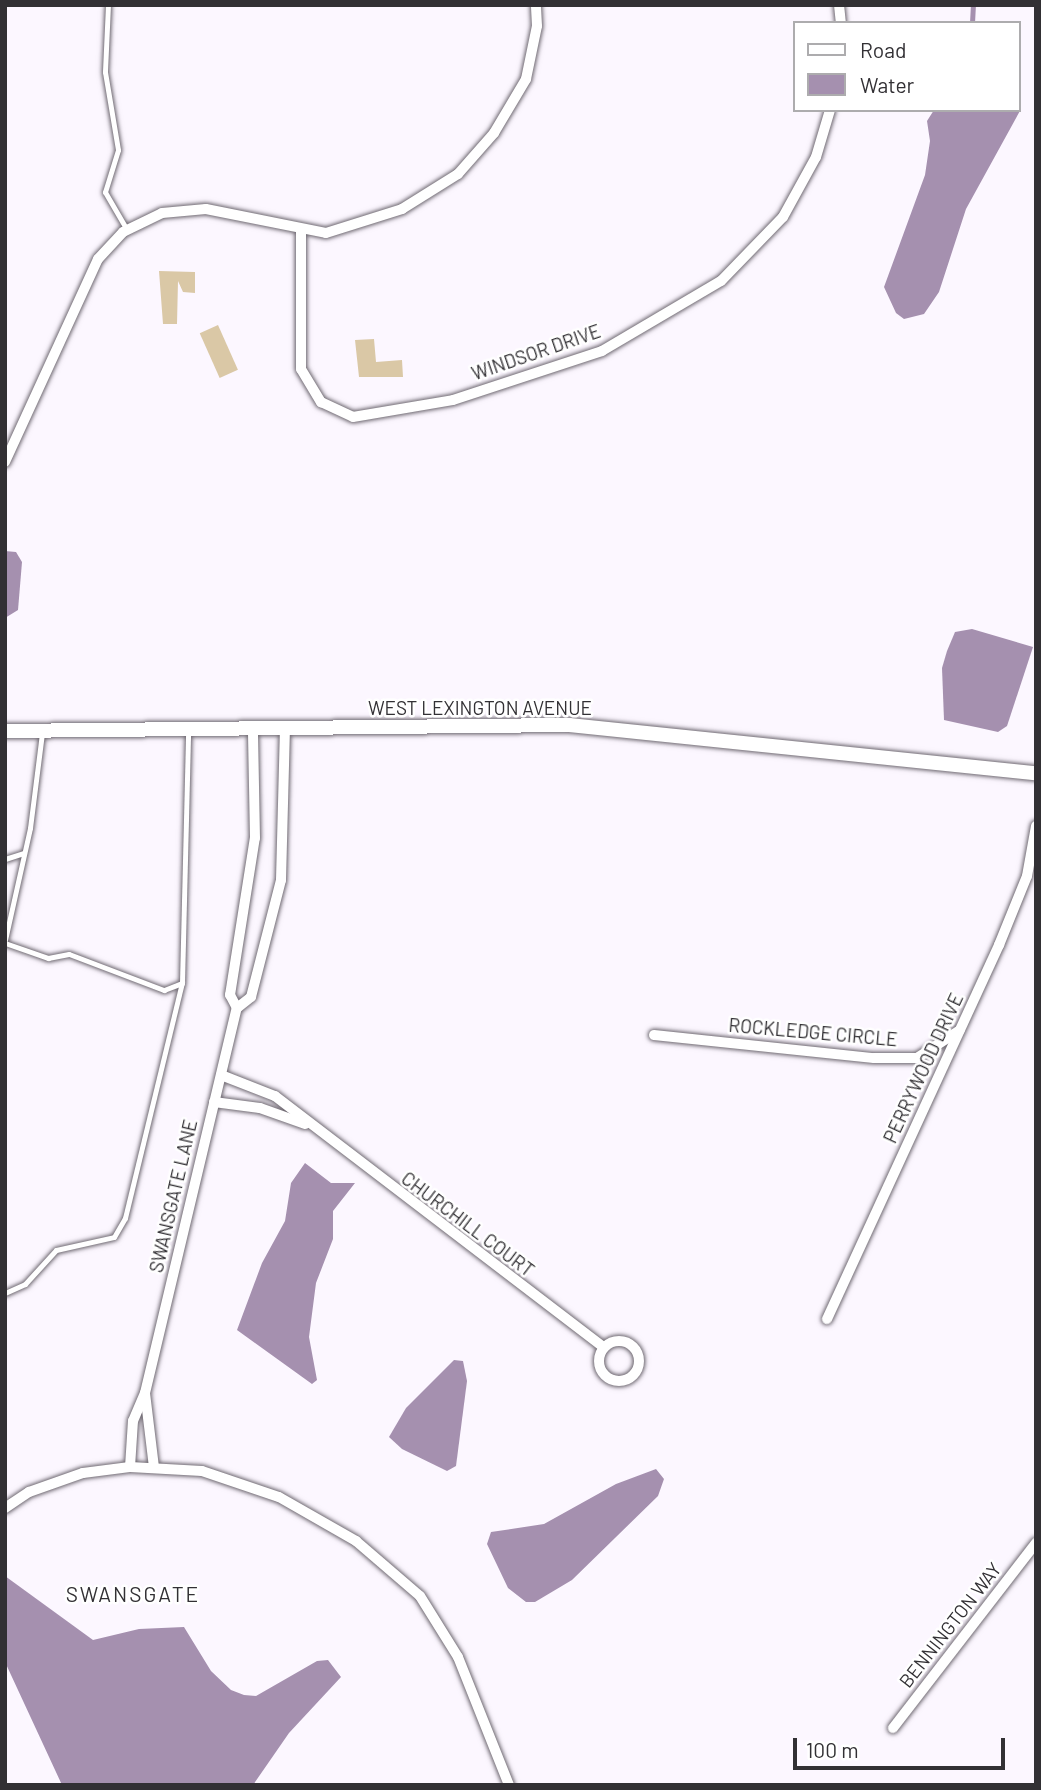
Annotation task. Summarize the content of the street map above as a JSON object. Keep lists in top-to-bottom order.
{
  "streets": {
    "street": [
      "WINDSOR DRIVE",
      "WEST LEXINGTON AVENUE",
      "ROCKLEDGE CIRCLE",
      "PERRYWOOD DRIVE",
      "SWANSGATE LANE",
      "CHURCHILL COURT",
      "BENNINGTON WAY"
    ]
  },
  "crossings": [
    ["WEST LEXINGTON AVENUE", "SWANSGATE LANE"],
    ["ROCKLEDGE CIRCLE", "PERRYWOOD DRIVE"],
    ["SWANSGATE LANE", "CHURCHILL COURT"]
  ],
  "districts": ["SWANSGATE"],
  "legend": ["Road", "Water"],
  "scale_bar": "100 m"
}
